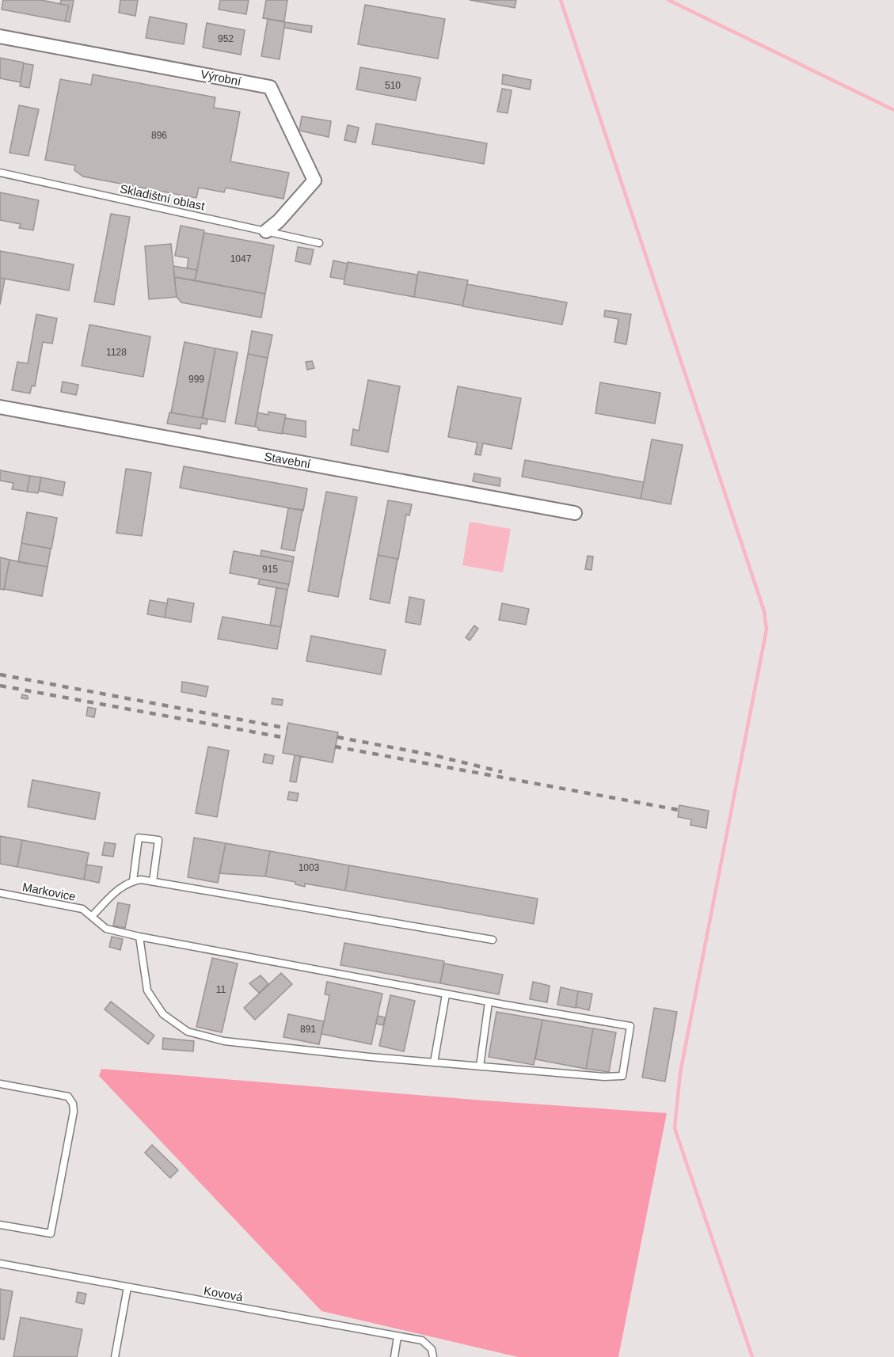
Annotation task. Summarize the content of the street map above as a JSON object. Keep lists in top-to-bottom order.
{
  "streets": {
    "street": ["Výrobní", "Stavební"],
    "lane": ["Skladištní oblast", "Markovice", "Kovová"]
  },
  "crossings": [
    ["Výrobní", "Skladištní oblast"]
  ],
  "house_numbers": [
    "952",
    "510",
    "896",
    "1047",
    "1128",
    "999",
    "915",
    "1003",
    "11",
    "891"
  ]
}
